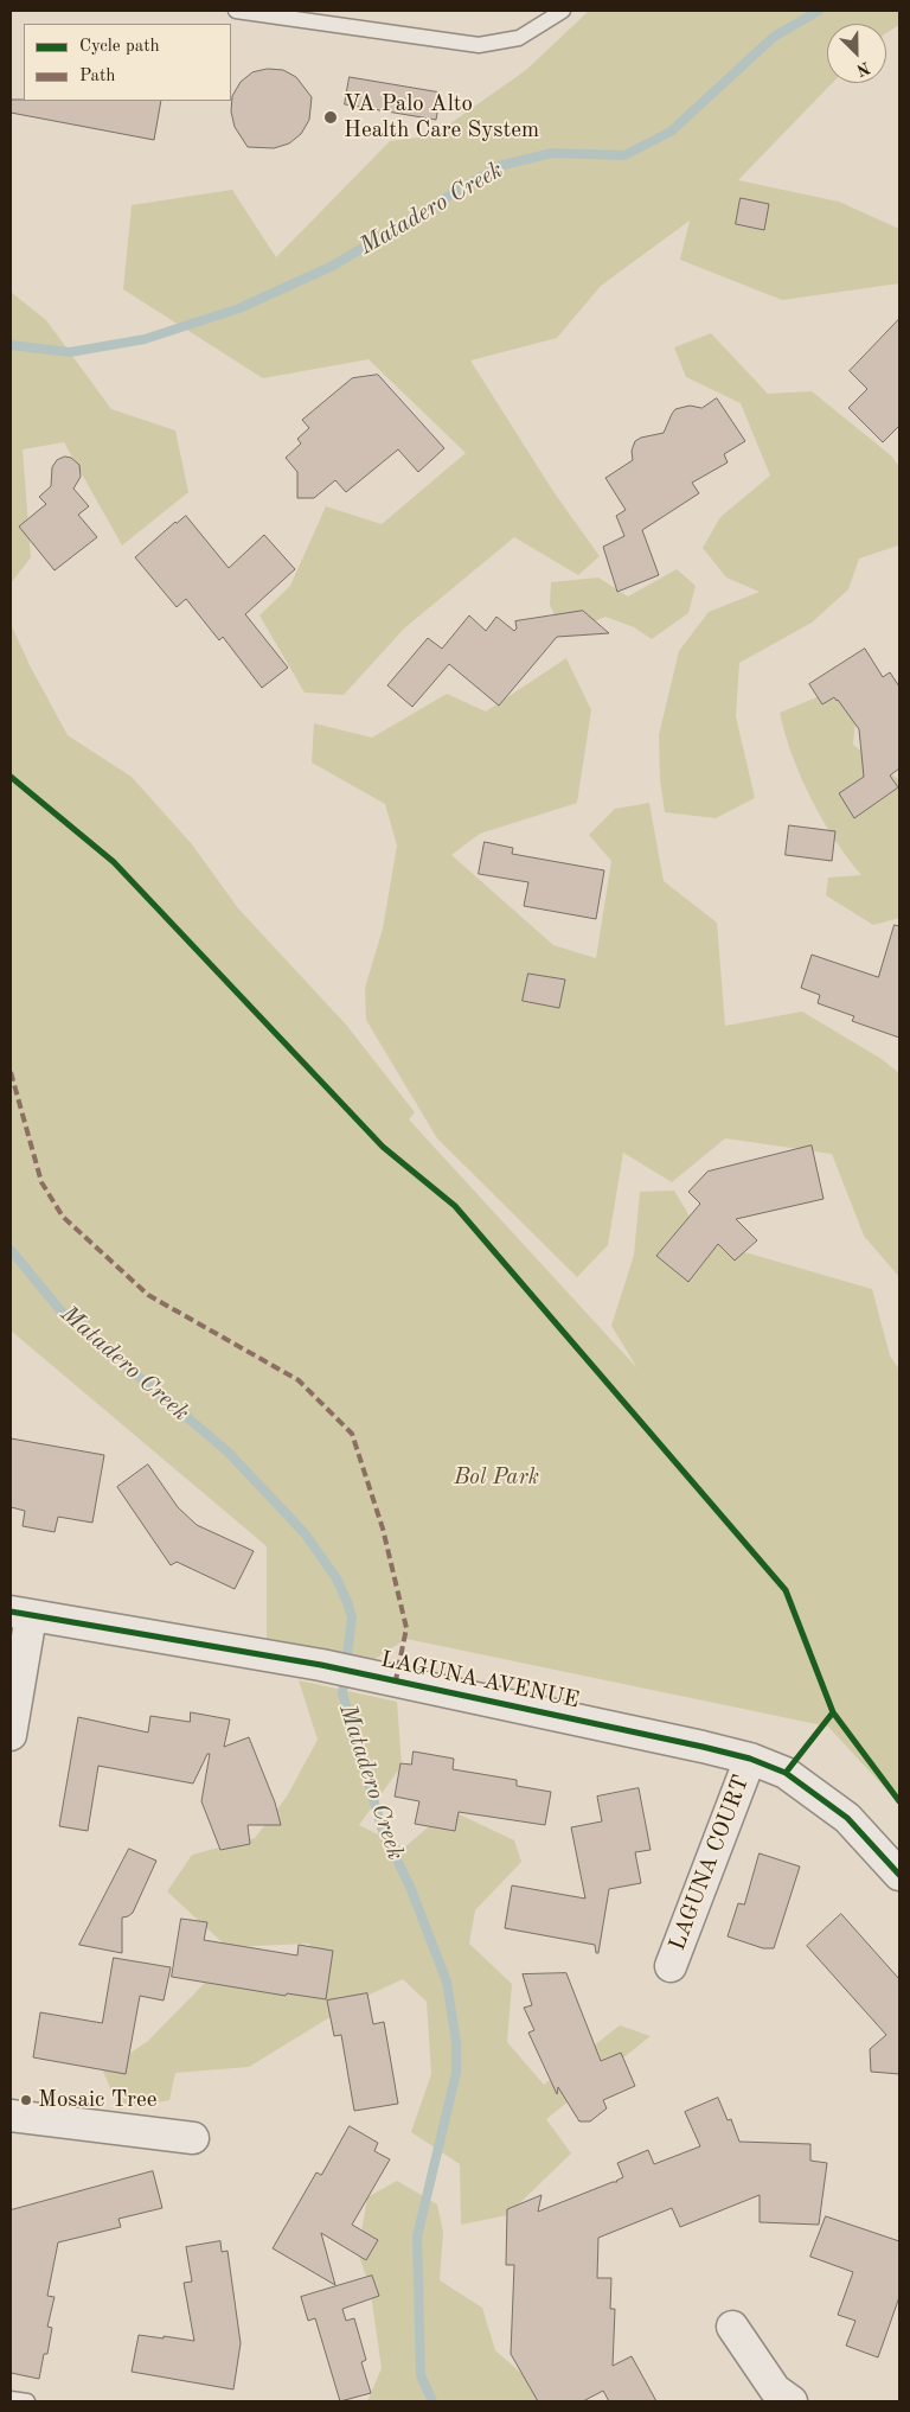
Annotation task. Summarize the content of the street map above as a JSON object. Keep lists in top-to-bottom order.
{
  "streets": {
    "street": ["LAGUNA AVENUE", "LAGUNA COURT"]
  },
  "crossings": [
    ["LAGUNA AVENUE", "LAGUNA COURT"]
  ],
  "water": ["Matadero Creek"],
  "parks": ["Bol Park"],
  "places": ["VA Palo Alto Health Care System", "Mosaic Tree"],
  "legend": ["Cycle path", "Path"],
  "north": "bottom right"
}
